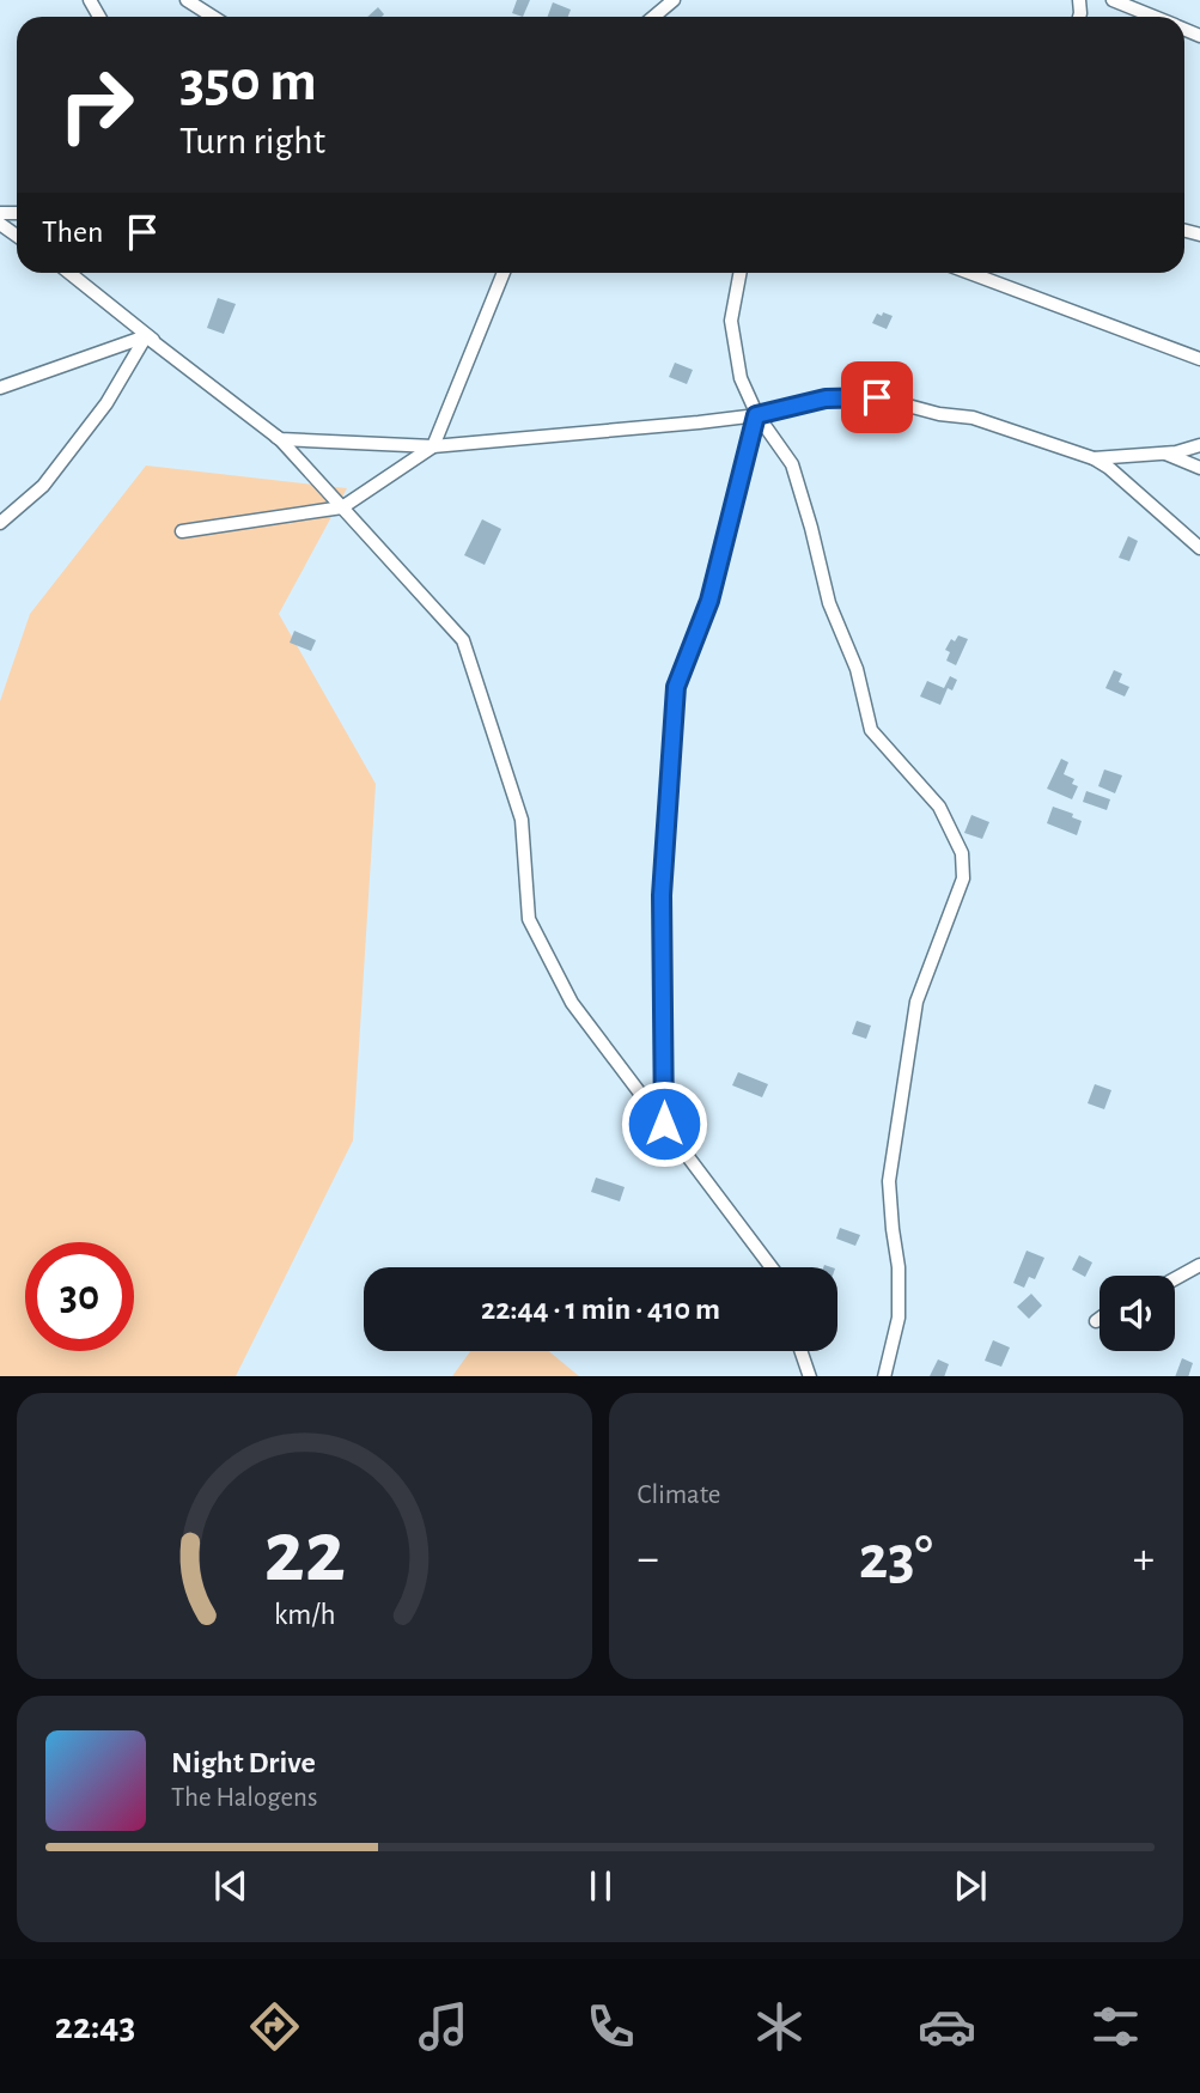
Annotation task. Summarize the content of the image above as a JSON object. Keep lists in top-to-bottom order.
{
  "page": {
    "turn": ["350 m", "Turn right"],
    "then": "Then",
    "limit": "30",
    "trip": "22:44 · 1 min · 410 m",
    "tile": "Climate",
    "heat": ["−", "23°", "+"],
    "song": ["Night Drive", "The Halogens"],
    "tabs": "22:43",
    "gauge": ["22", "km/h"]
  }
}
